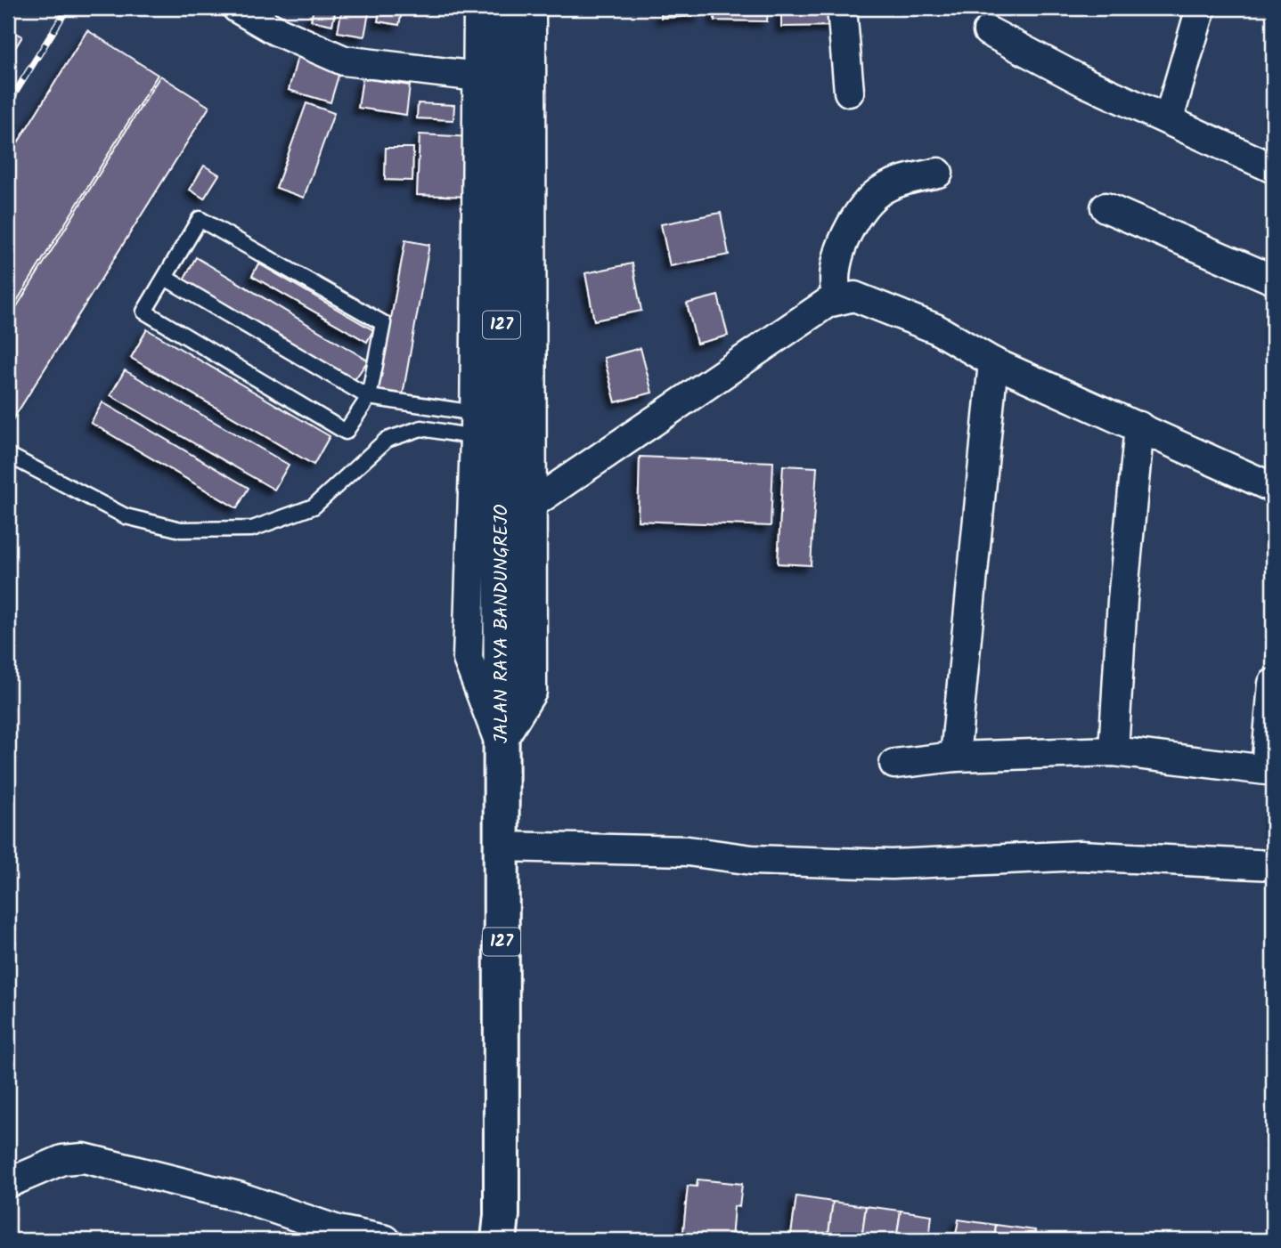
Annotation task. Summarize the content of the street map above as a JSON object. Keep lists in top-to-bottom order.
{
  "streets": {
    "main road": ["127", "JALAN RAYA BANDUNGREJO"]
  }
}
